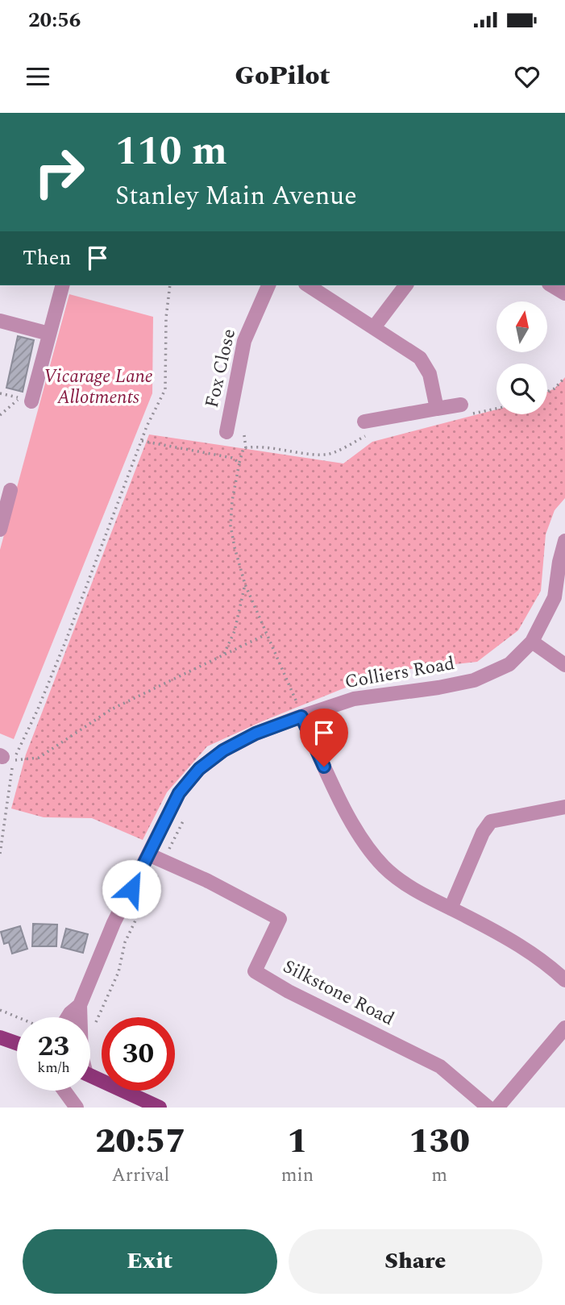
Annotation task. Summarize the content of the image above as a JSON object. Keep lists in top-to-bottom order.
{
  "streets": {
    "street": ["Fox Close", "Colliers Road", "Silkstone Road"]
  },
  "crossings": [
    ["Colliers Road", "Silkstone Road"]
  ],
  "parks": ["Vicarage Lane Allotments"],
  "north": "top",
  "page": {
    "status": "20:56",
    "header": "GoPilot",
    "turn": ["110 m", "Stanley Main Avenue"],
    "then": "Then",
    "speed": "23 km/h",
    "limit": "30",
    "eta": [
      "20:57",
      "Arrival",
      "1",
      "min",
      "130",
      "m"
    ],
    "buttons": ["Exit", "Share"]
  }
}
